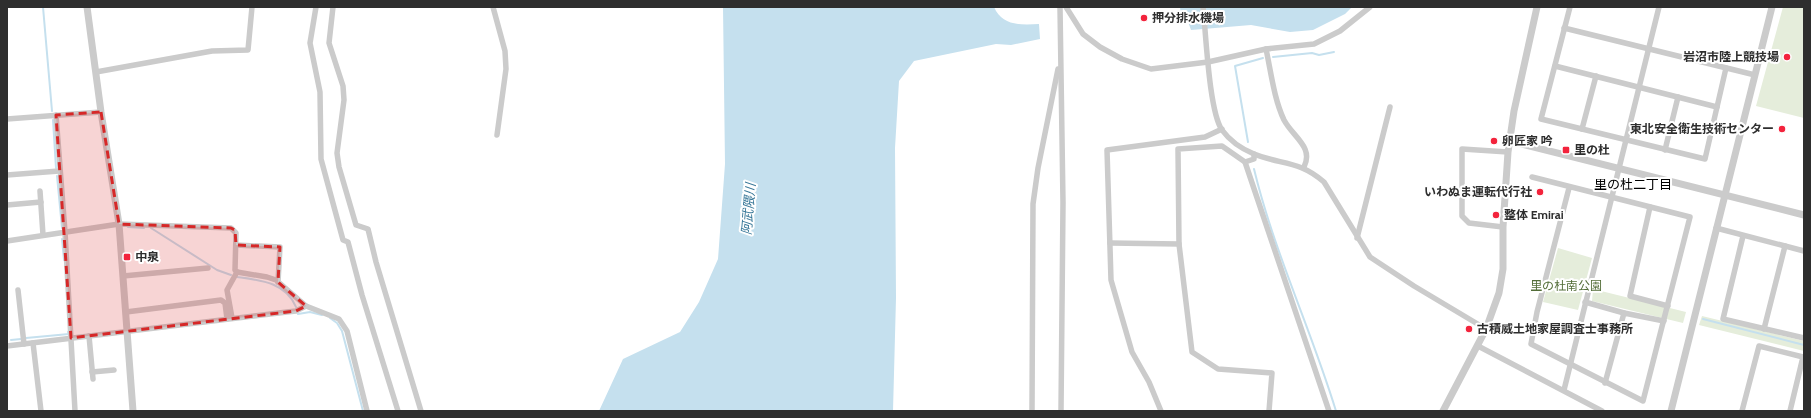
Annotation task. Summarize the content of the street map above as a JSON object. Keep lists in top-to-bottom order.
{
  "districts": ["里の杜二丁目"],
  "water": ["阿武隈川"],
  "parks": ["里の杜南公園"],
  "places": {
    "other": [
      "押分排水機場",
      "岩沼市陸上競技場",
      "東北安全衛生技術センター",
      "卵匠家 吟",
      "いわぬま運転代行社",
      "整体 Emirai",
      "古積威土地家屋調査士事務所"
    ],
    "transit": ["里の杜", "中泉"]
  }
}
